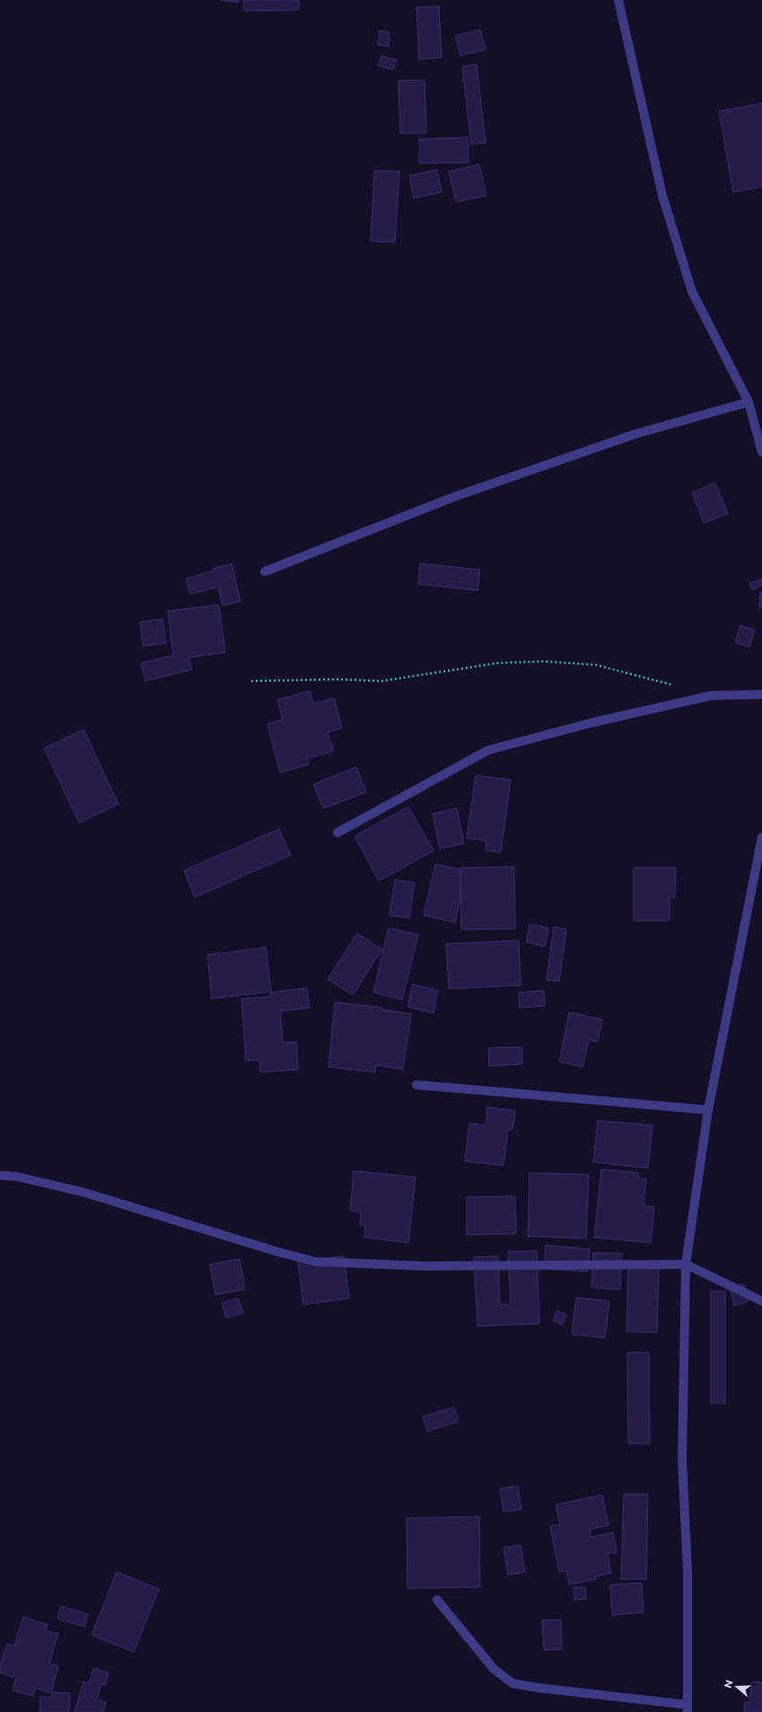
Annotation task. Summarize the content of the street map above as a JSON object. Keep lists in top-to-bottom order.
{
  "north": "left"
}
